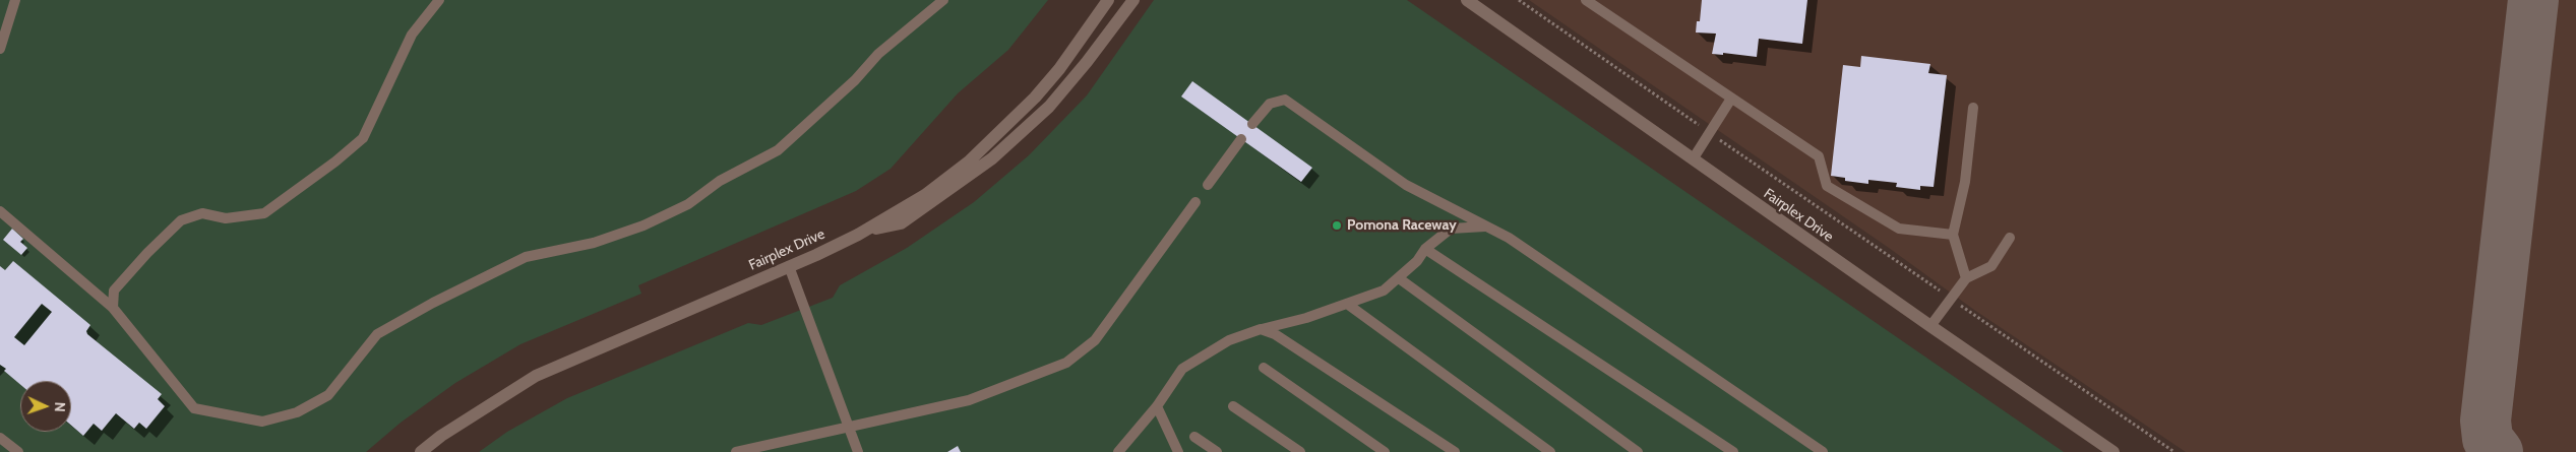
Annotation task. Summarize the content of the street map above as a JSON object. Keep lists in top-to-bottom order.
{
  "streets": {
    "street": ["Fairplex Drive"]
  },
  "places": ["Pomona Raceway"],
  "north": "right"
}
